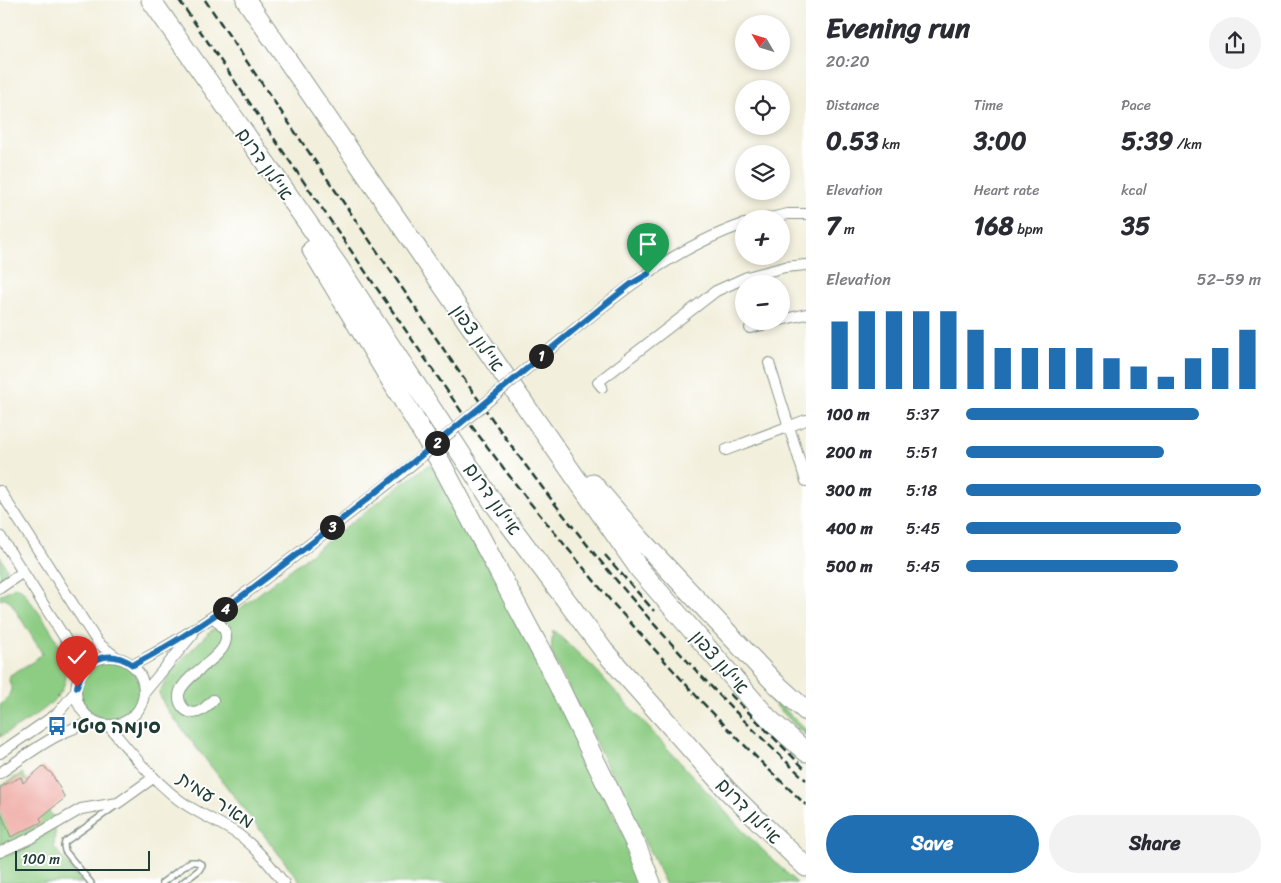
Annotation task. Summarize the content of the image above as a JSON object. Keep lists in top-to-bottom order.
{
  "streets": {
    "highway": ["איילון דרום", "איילון צפון"],
    "street": ["מאיר עמית"]
  },
  "places": {
    "bus stop": ["סינמה סיטי"]
  },
  "scale_bar": "100 m",
  "north": "top left",
  "page": {
    "heading": ["Evening run", "20:20"],
    "map_buttons": ["+", "−"],
    "stats": [
      ["Distance", "0.53 km"],
      ["Time", "3:00"],
      ["Pace", "5:39 /km"],
      ["Elevation", "7 m"],
      ["Heart rate", "168 bpm"],
      ["kcal", "35"]
    ],
    "chart": ["Elevation", "52–59 m"],
    "pins": [
      "1",
      "2",
      "3",
      "4"
    ],
    "list": [
      {
        "name": "100 m",
        "note": "5:37"
      },
      {
        "name": "200 m",
        "note": "5:51"
      },
      {
        "name": "300 m",
        "note": "5:18"
      },
      {
        "name": "400 m",
        "note": "5:45"
      },
      {
        "name": "500 m",
        "note": "5:45"
      }
    ],
    "buttons": ["Save", "Share"],
    "scale": "100 m"
  }
}
